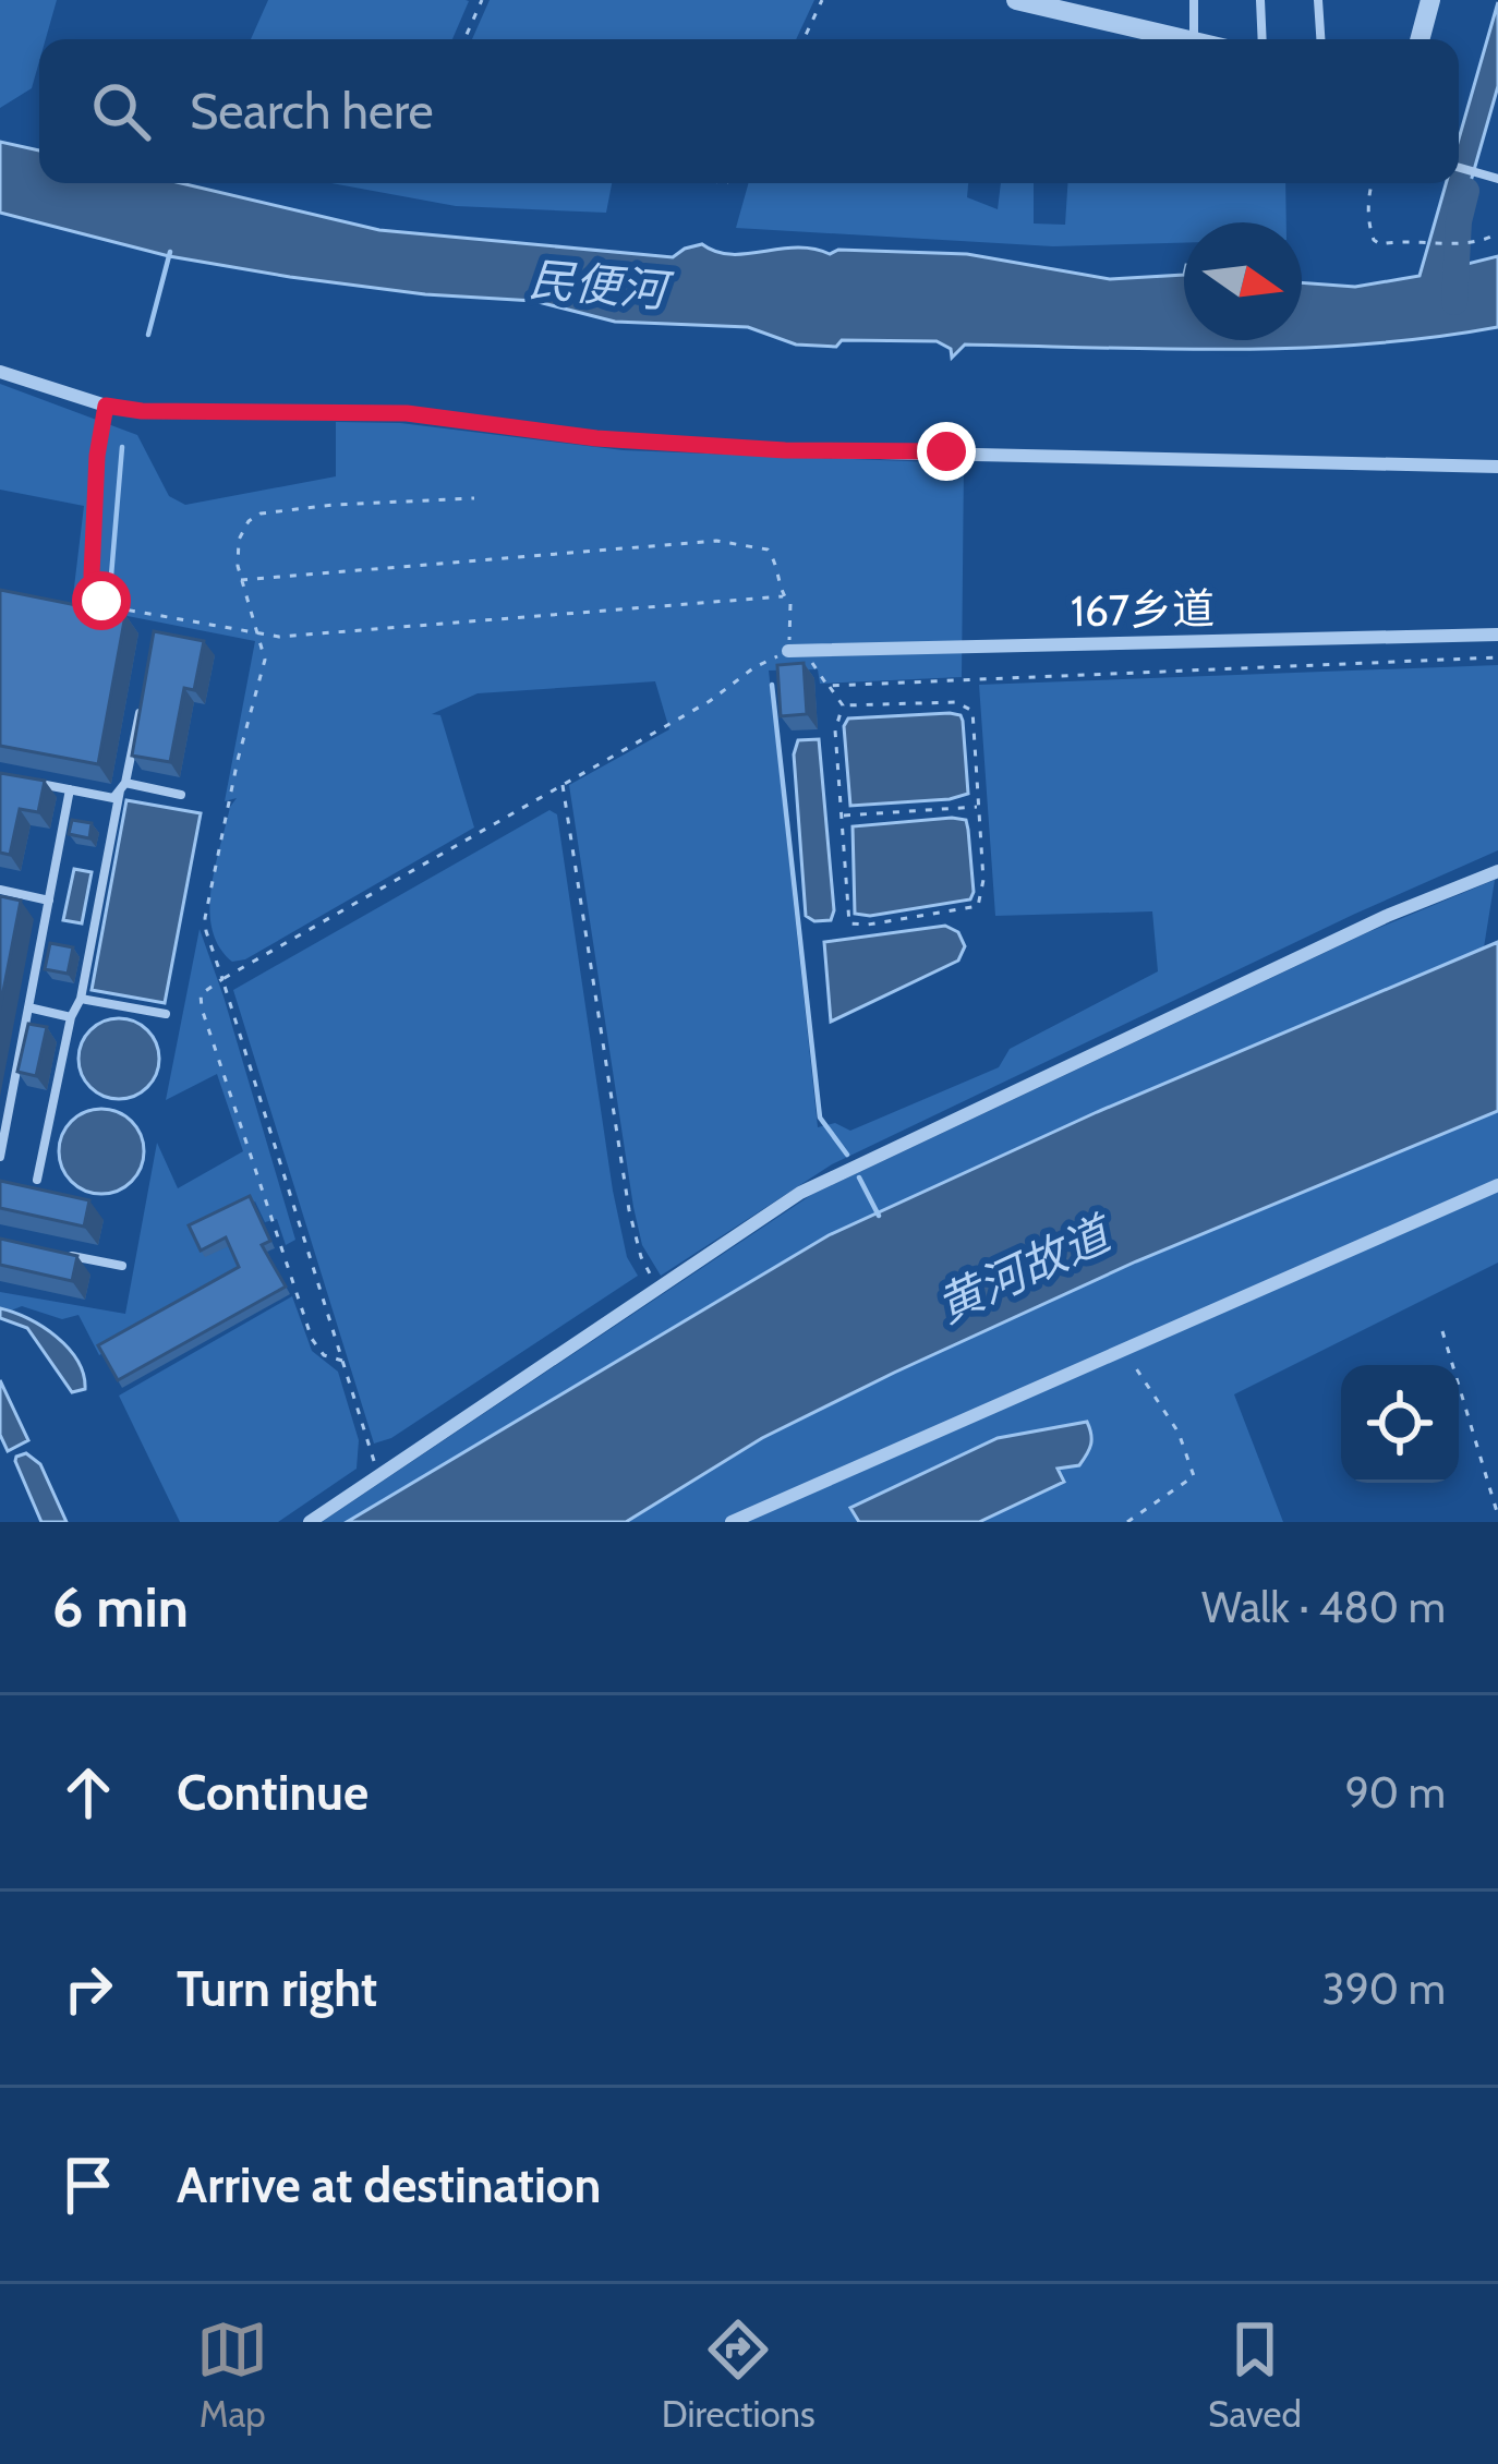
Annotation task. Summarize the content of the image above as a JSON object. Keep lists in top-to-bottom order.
{
  "streets": {
    "street": ["167乡道"]
  },
  "water": ["民便河", "黄河故道"],
  "north": "right",
  "page": {
    "search": "Search here",
    "heading": ["6 min", "Walk · 480 m"],
    "list": [
      ["Continue", "90 m"],
      ["Turn right", "390 m"],
      "Arrive at destination"
    ],
    "nav": ["Map", "Directions", "Saved"]
  }
}
